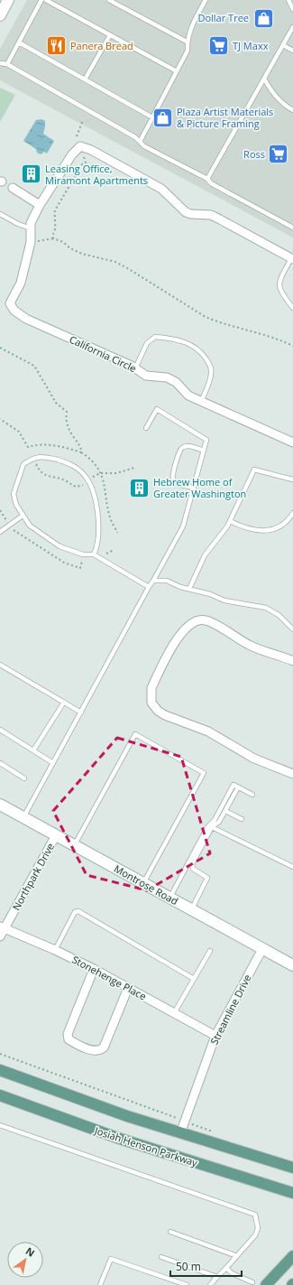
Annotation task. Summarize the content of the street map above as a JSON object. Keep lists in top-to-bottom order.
{
  "streets": {
    "main road": ["Josiah Henson Parkway"],
    "street": [
      "California Circle",
      "Northpark Drive",
      "Montrose Road",
      "Stonehenge Place",
      "Streamline Drive"
    ]
  },
  "crossings": [
    ["Northpark Drive", "Montrose Road"],
    ["Northpark Drive", "Stonehenge Place"],
    ["Montrose Road", "Streamline Drive"],
    ["Stonehenge Place", "Streamline Drive"]
  ],
  "places": {
    "shop": ["Dollar Tree", "Plaza Artist Materials & Picture Framing"],
    "restaurant": ["Panera Bread"],
    "supermarket": ["TJ Maxx", "Ross"],
    "building": ["Leasing Office, Miramont Apartments", "Hebrew Home of Greater Washington"]
  },
  "scale_bar": "50 m",
  "north": "top right"
}
